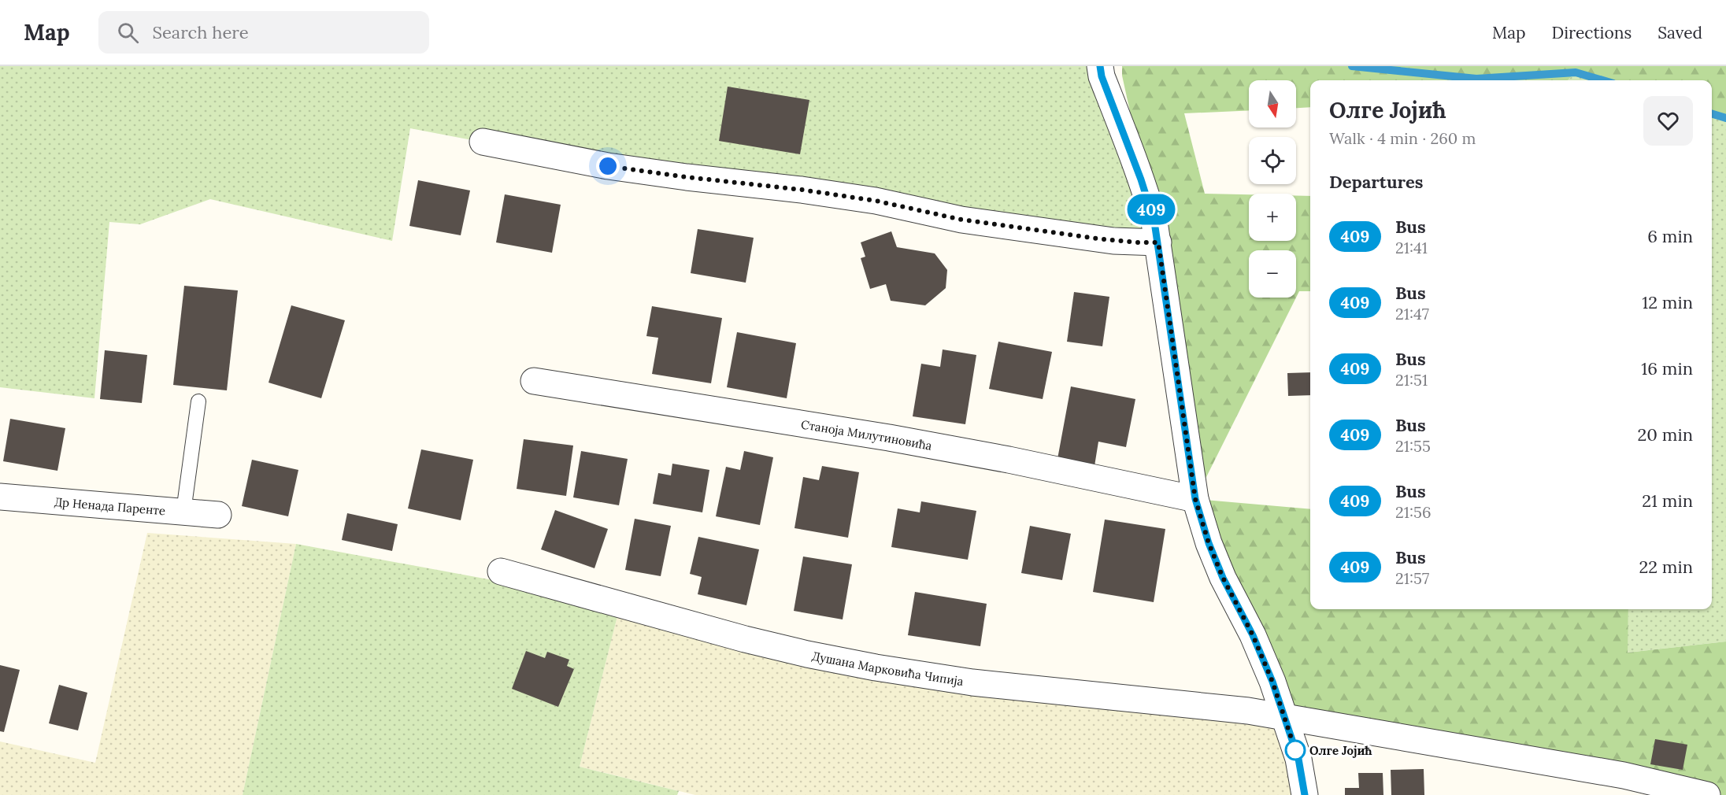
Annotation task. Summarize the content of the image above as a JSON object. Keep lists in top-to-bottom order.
{
  "streets": {
    "street": ["Станоја Милутиновића", "Др Ненада Паренте", "Душана Марковића Чипија"]
  },
  "places": ["Олге Јојић"],
  "lines": ["bus line 409"],
  "north": "bottom",
  "page": {
    "header": "Map",
    "search": "Search here",
    "nav": ["Map", "Directions", "Saved"],
    "on_map": "409",
    "map_buttons": ["+", "−"],
    "heading": [
      ["Олге Јојић", "Walk · 4 min · 260 m"],
      "Departures"
    ],
    "list": [
      {
        "mark": "409",
        "name": "Bus",
        "note": "21:41",
        "value": "6 min"
      },
      {
        "mark": "409",
        "name": "Bus",
        "note": "21:47",
        "value": "12 min"
      },
      {
        "mark": "409",
        "name": "Bus",
        "note": "21:51",
        "value": "16 min"
      },
      {
        "mark": "409",
        "name": "Bus",
        "note": "21:55",
        "value": "20 min"
      },
      {
        "mark": "409",
        "name": "Bus",
        "note": "21:56",
        "value": "21 min"
      },
      {
        "mark": "409",
        "name": "Bus",
        "note": "21:57",
        "value": "22 min"
      }
    ]
  }
}
